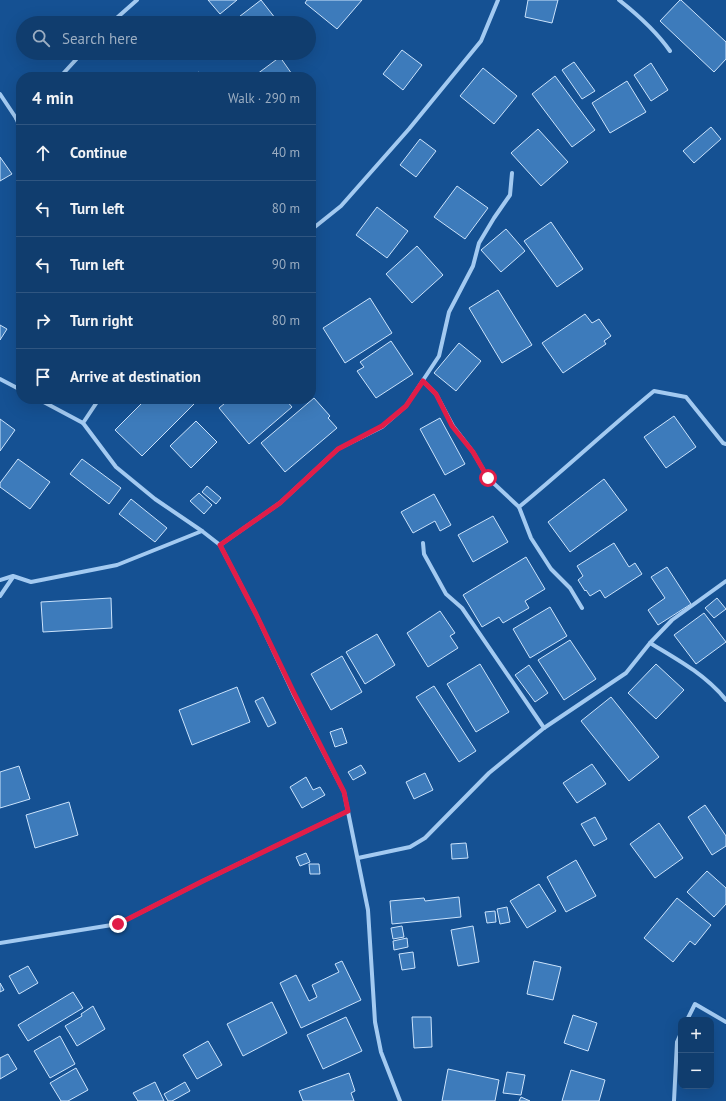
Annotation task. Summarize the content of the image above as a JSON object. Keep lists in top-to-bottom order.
{
  "page": {
    "search": "Search here",
    "heading": ["4 min", "Walk · 290 m"],
    "list": [
      ["Continue", "40 m"],
      ["Turn left", "80 m"],
      ["Turn left", "90 m"],
      ["Turn right", "80 m"],
      "Arrive at destination"
    ],
    "map_buttons": ["+", "−"]
  }
}
